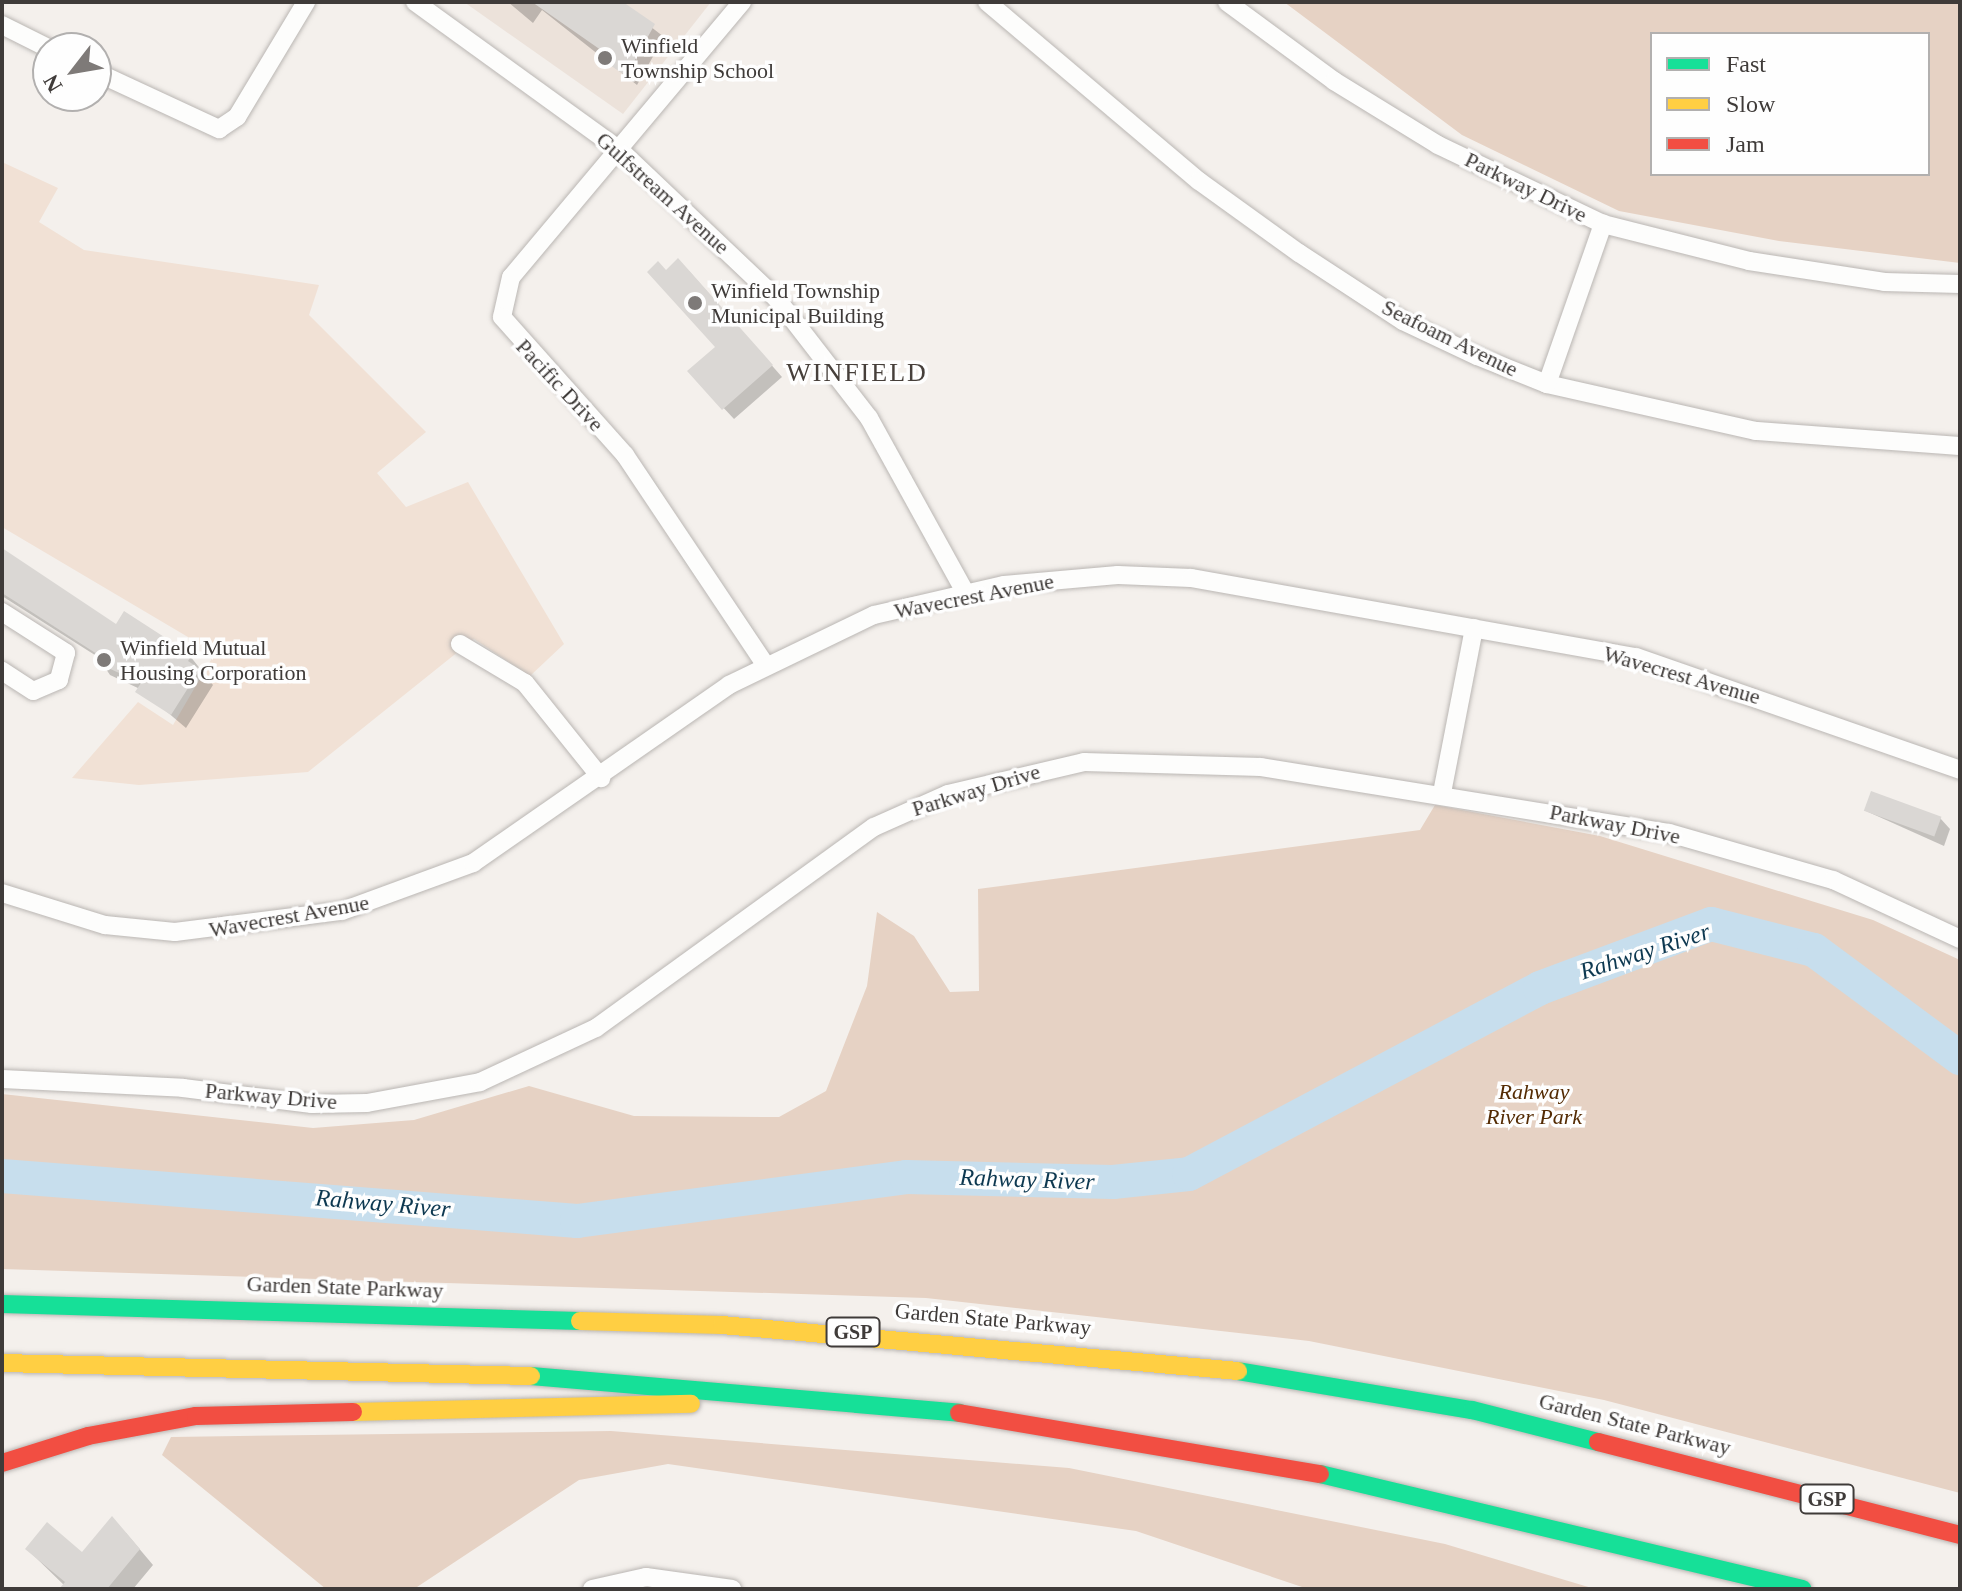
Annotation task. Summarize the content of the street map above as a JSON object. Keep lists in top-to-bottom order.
{
  "streets": {
    "highway": ["Garden State Parkway", "GSP"],
    "street": [
      "Parkway Drive",
      "Gulfstream Avenue",
      "Seafoam Avenue",
      "Pacific Drive",
      "Wavecrest Avenue"
    ]
  },
  "crossings": [
    ["Gulfstream Avenue", "Pacific Drive"],
    ["Gulfstream Avenue", "Wavecrest Avenue"],
    ["Pacific Drive", "Wavecrest Avenue"]
  ],
  "districts": ["WINFIELD"],
  "water": ["Rahway River"],
  "parks": ["Rahway River Park"],
  "places": ["Winfield Township School", "Winfield Township Municipal Building", "Winfield Mutual Housing Corporation"],
  "legend": ["Fast", "Slow", "Jam"],
  "north": "bottom left"
}
